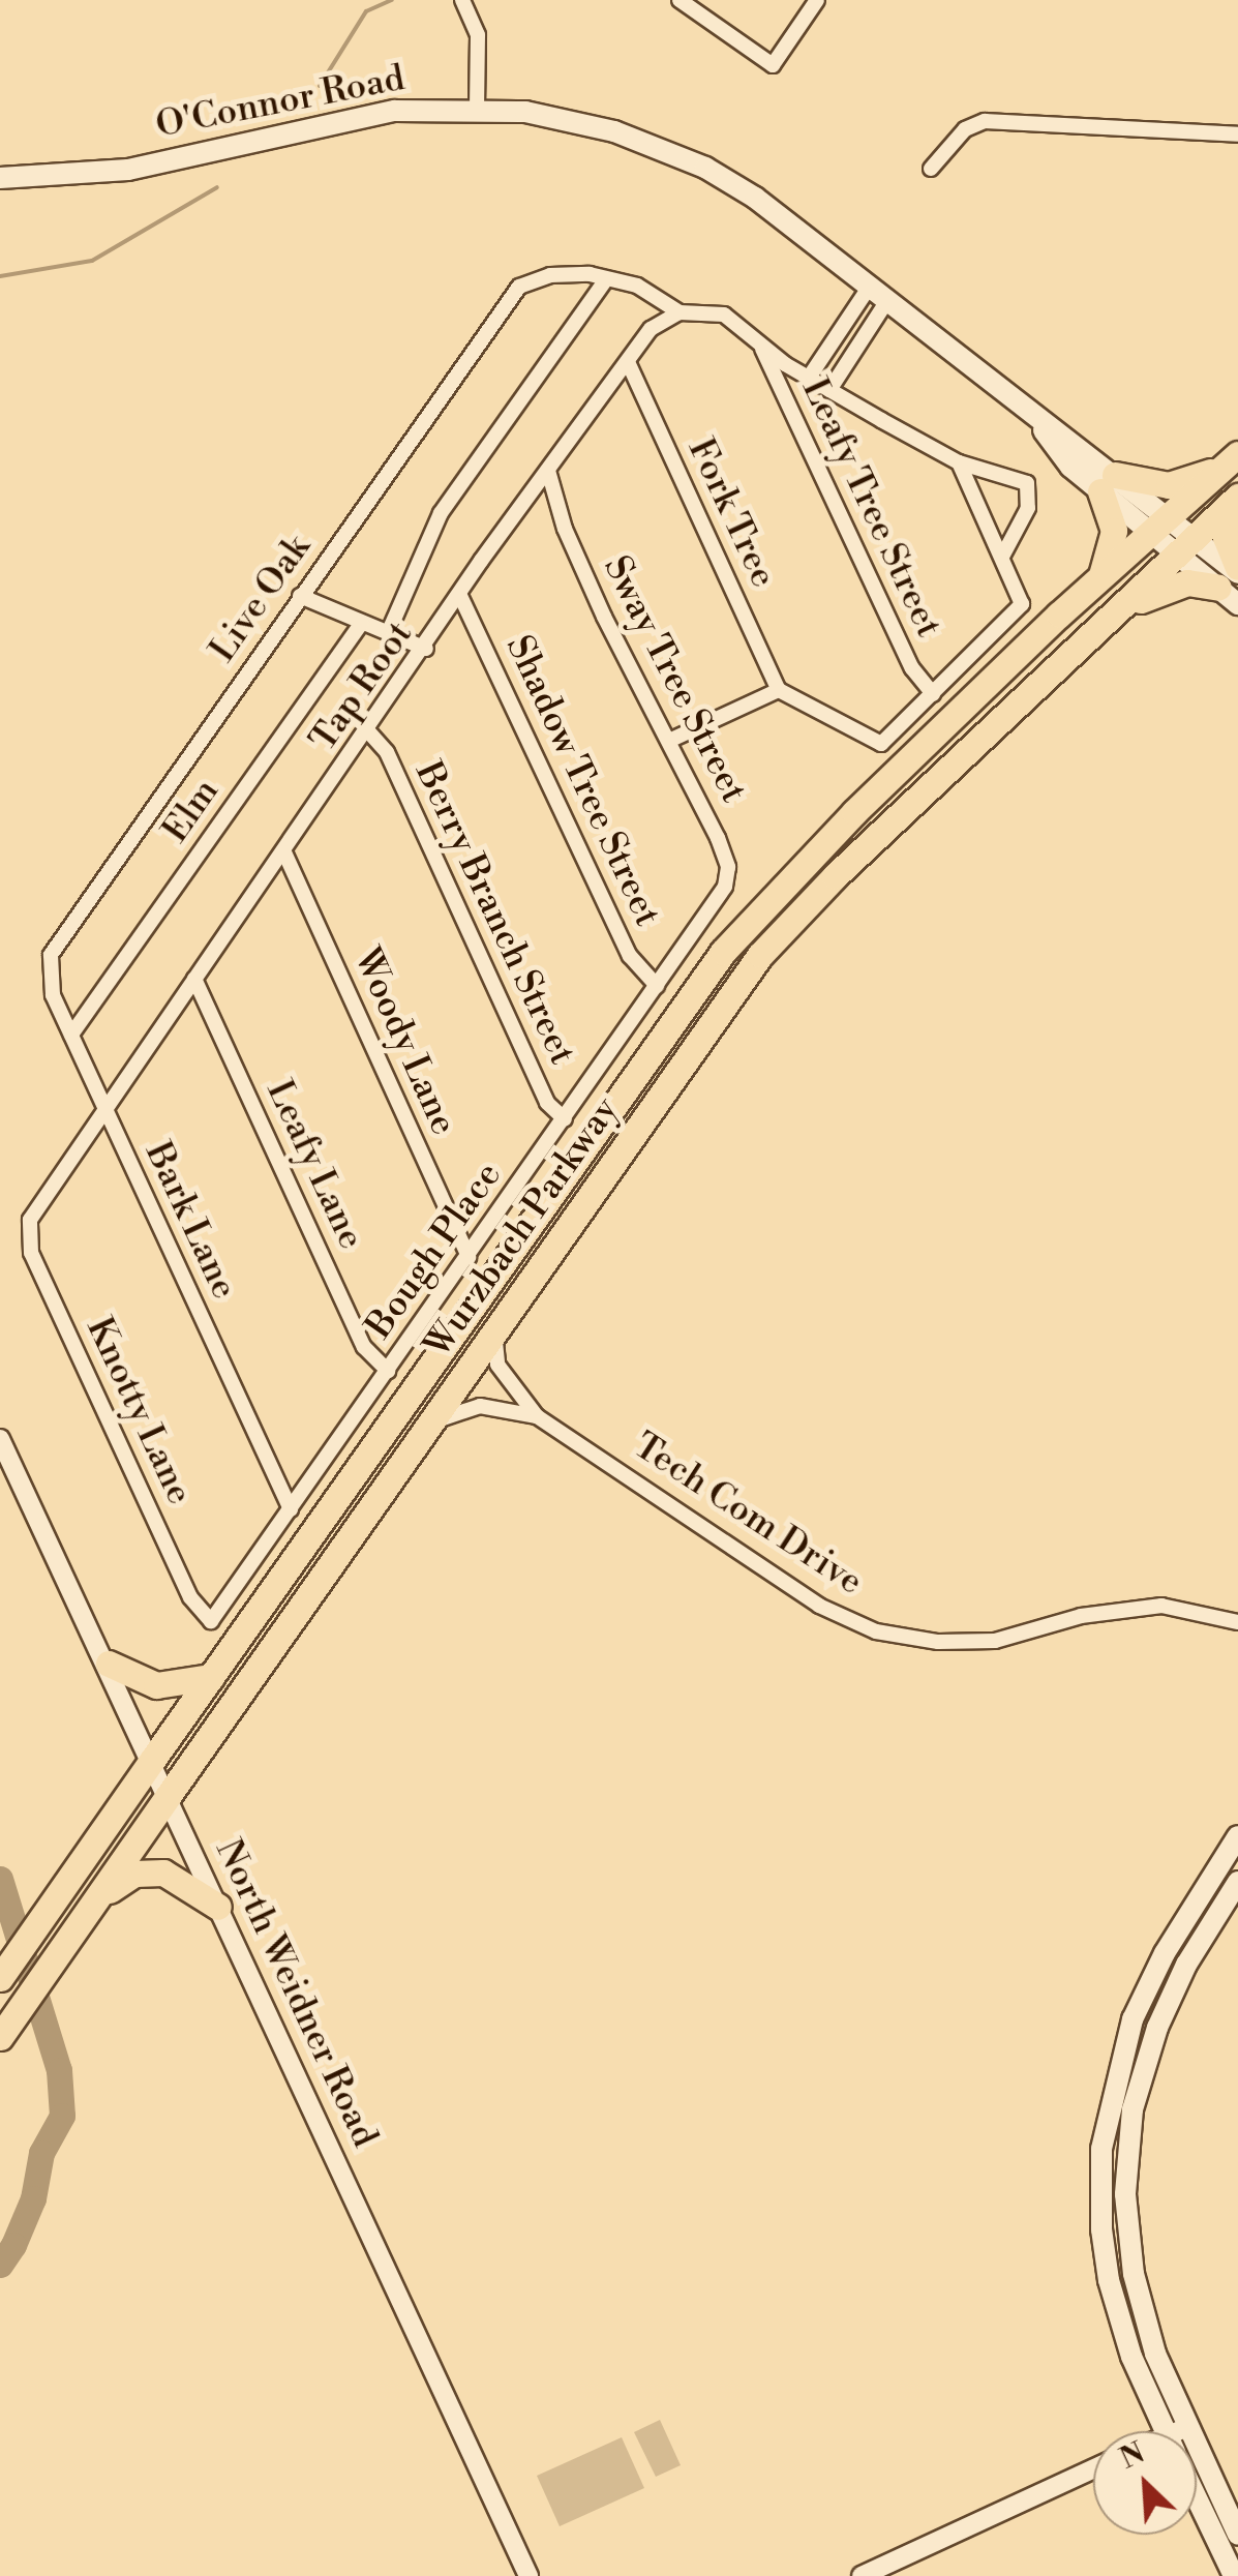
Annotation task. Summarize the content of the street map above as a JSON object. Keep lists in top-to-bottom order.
{
  "streets": {
    "highway": ["Wurzbach Parkway"],
    "main road": ["O'Connor Road"],
    "street": [
      "Leafy Tree Street",
      "Fork Tree",
      "Live Oak",
      "Sway Tree Street",
      "Tap Root",
      "Shadow Tree Street",
      "Elm",
      "Berry Branch Street",
      "Woody Lane",
      "Leafy Lane",
      "Bark Lane",
      "Bough Place",
      "Knotty Lane",
      "Tech Com Drive",
      "North Weidner Road"
    ]
  },
  "crossings": [
    ["O'Connor Road", "Wurzbach Parkway"],
    ["Fork Tree", "Tap Root"],
    ["Live Oak", "Bark Lane"],
    ["Sway Tree Street", "Tap Root"],
    ["Sway Tree Street", "Bough Place"],
    ["Tap Root", "Shadow Tree Street"],
    ["Tap Root", "Berry Branch Street"],
    ["Tap Root", "Woody Lane"],
    ["Tap Root", "Leafy Lane"],
    ["Tap Root", "Bark Lane"],
    ["Tap Root", "Knotty Lane"],
    ["Shadow Tree Street", "Bough Place"],
    ["Elm", "Bark Lane"],
    ["Berry Branch Street", "Bough Place"],
    ["Woody Lane", "Bough Place"],
    ["Leafy Lane", "Bough Place"],
    ["Bark Lane", "Bough Place"],
    ["Wurzbach Parkway", "Tech Com Drive"],
    ["Wurzbach Parkway", "North Weidner Road"],
    ["Bough Place", "Knotty Lane"]
  ],
  "north": "top left"
}
